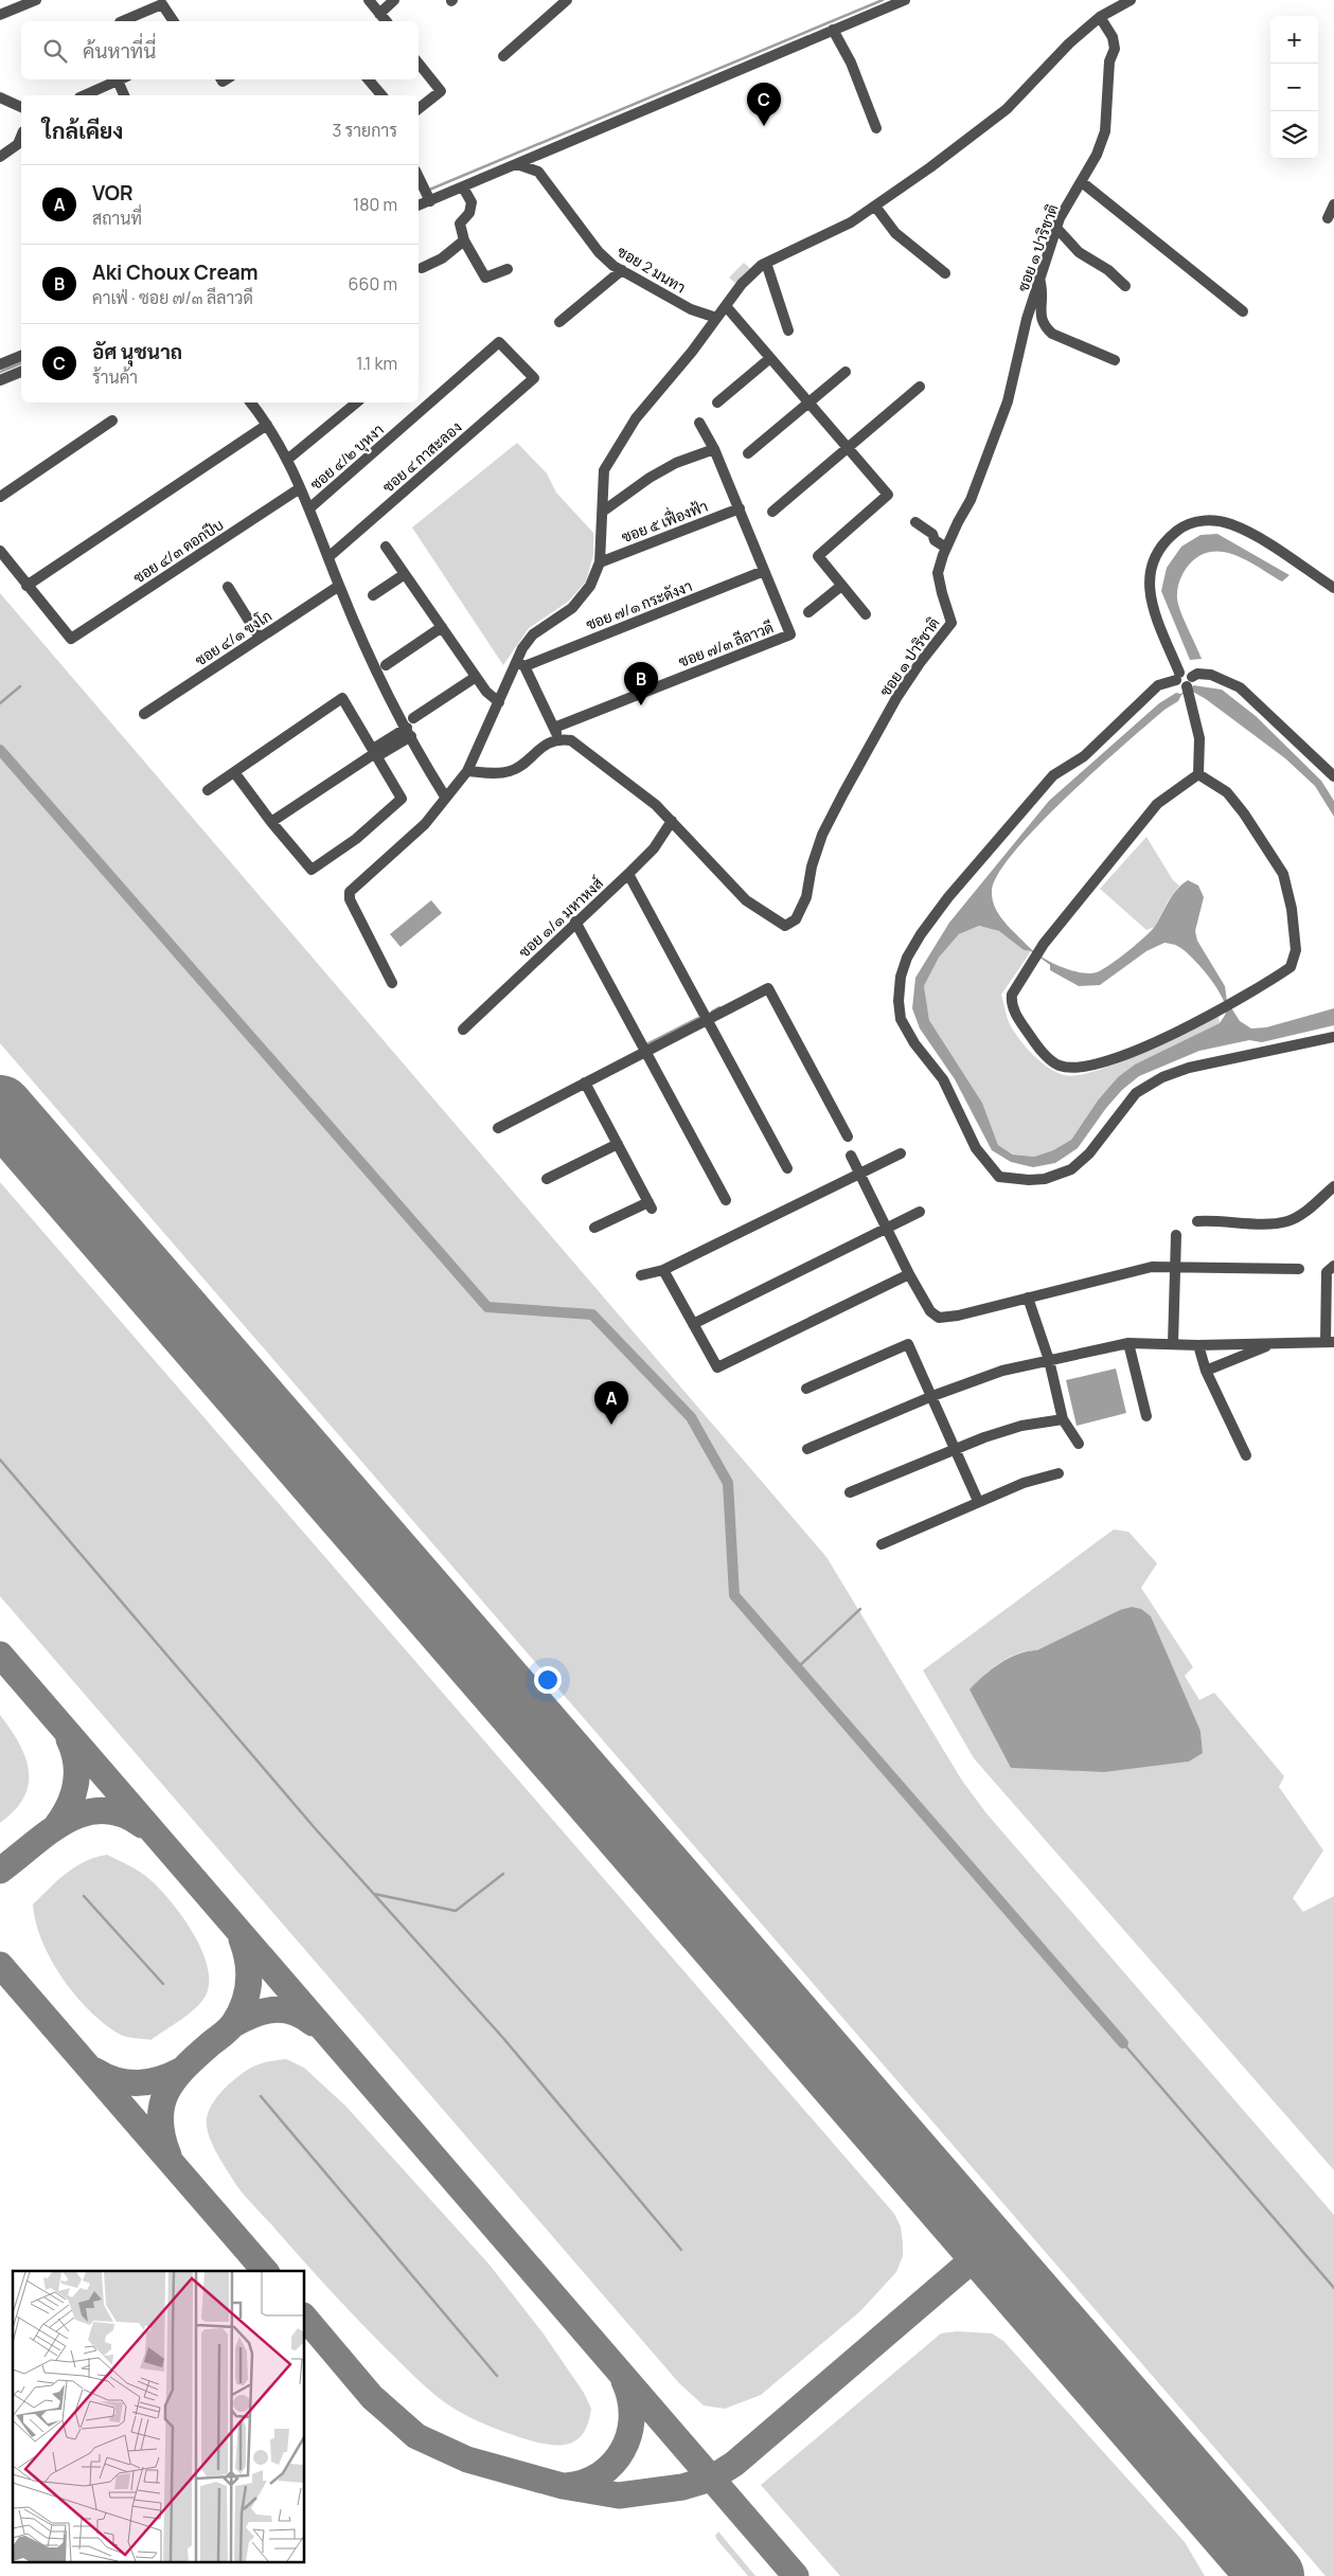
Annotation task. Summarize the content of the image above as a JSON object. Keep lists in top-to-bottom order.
{
  "streets": {
    "street": [
      "ซอย ๑ ปาริชาติ",
      "ซอย 2 มนทา",
      "ซอย ๔/๒ บุหงา",
      "ซอย ๔ กาสะลอง",
      "ซอย ๕ เฟื่องฟ้า",
      "ซอย ๔/๓ ดอกปีบ",
      "ซอย ๗/๑ กระดังงา",
      "ซอย ๔/๑ ฃงโก",
      "ซอย ๗/๓ ลีลาวดี",
      "ซอย ๑/๑ มหาหงส์"
    ]
  },
  "crossings": [
    ["ซอย ๑ ปาริชาติ", "ซอย ๑/๑ มหาหงส์"],
    ["ซอย ๔/๒ บุหงา", "ซอย ๔ กาสะลอง"],
    ["ซอย ๗/๑ กระดังงา", "ซอย ๗/๓ ลีลาวดี"]
  ],
  "page": {
    "map_buttons": ["+", "−"],
    "search": "ค้นหาที่นี่",
    "pins": ["C", "B", "A"],
    "heading": ["ใกล้เคียง", "3 รายการ"],
    "list": [
      {
        "mark": "A",
        "name": "VOR",
        "note": "สถานที่",
        "value": "180 m"
      },
      {
        "mark": "B",
        "name": "Aki Choux Cream",
        "note": "คาเฟ่ · ซอย ๗/๓ ลีลาวดี",
        "value": "660 m"
      },
      {
        "mark": "C",
        "name": "อัศ นุชนาถ",
        "note": "ร้านค้า",
        "value": "1.1 km"
      }
    ]
  }
}
